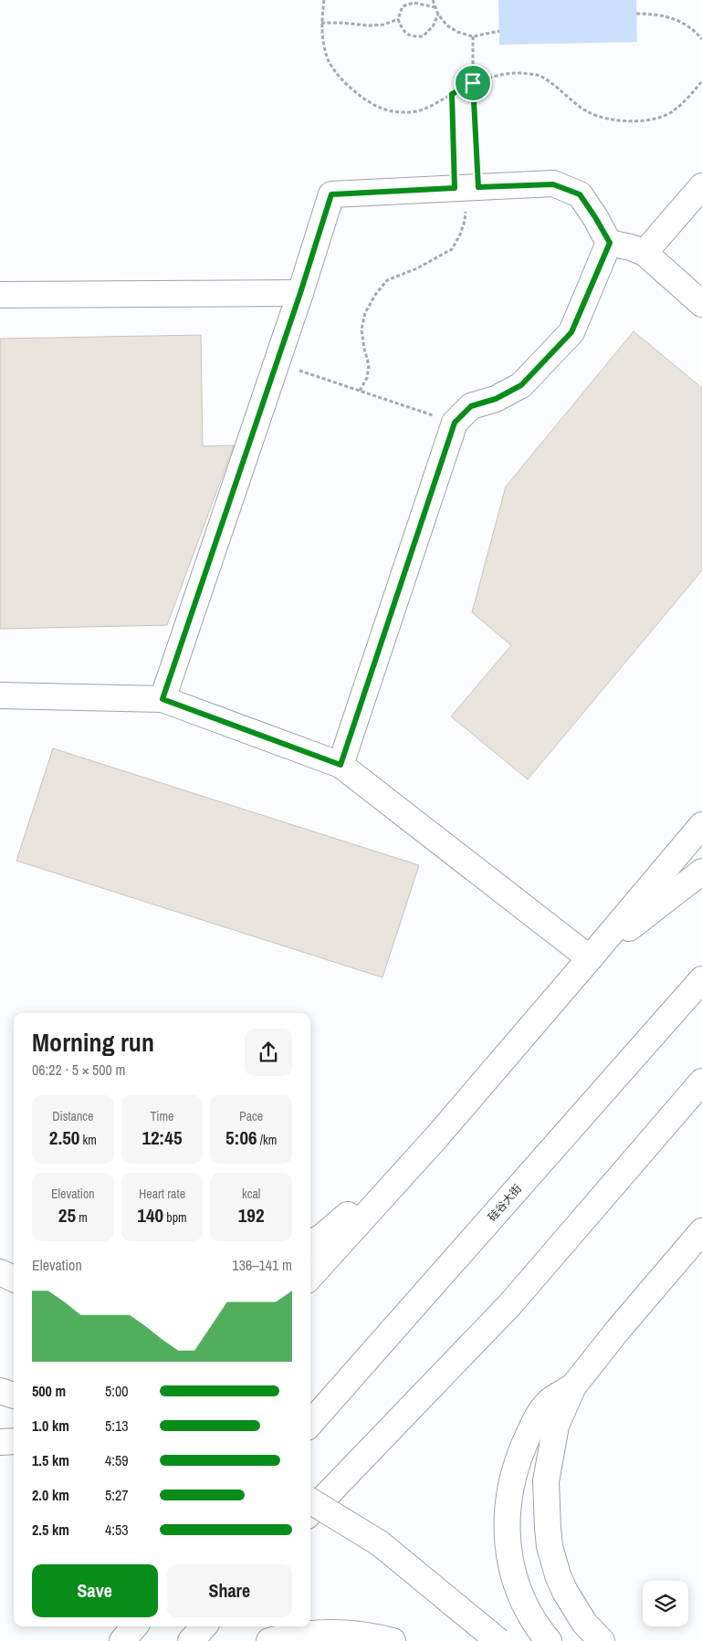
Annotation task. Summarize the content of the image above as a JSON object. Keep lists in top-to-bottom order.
{
  "streets": {
    "main road": ["硅谷大街"]
  },
  "page": {
    "heading": ["Morning run", "06:22 · 5 × 500 m"],
    "stats": [
      ["Distance", "2.50 km"],
      ["Time", "12:45"],
      ["Pace", "5:06 /km"],
      ["Elevation", "25 m"],
      ["Heart rate", "140 bpm"],
      ["kcal", "192"]
    ],
    "chart": ["Elevation", "136–141 m"],
    "list": [
      {
        "name": "500 m",
        "note": "5:00"
      },
      {
        "name": "1.0 km",
        "note": "5:13"
      },
      {
        "name": "1.5 km",
        "note": "4:59"
      },
      {
        "name": "2.0 km",
        "note": "5:27"
      },
      {
        "name": "2.5 km",
        "note": "4:53"
      }
    ],
    "buttons": ["Save", "Share"]
  }
}
